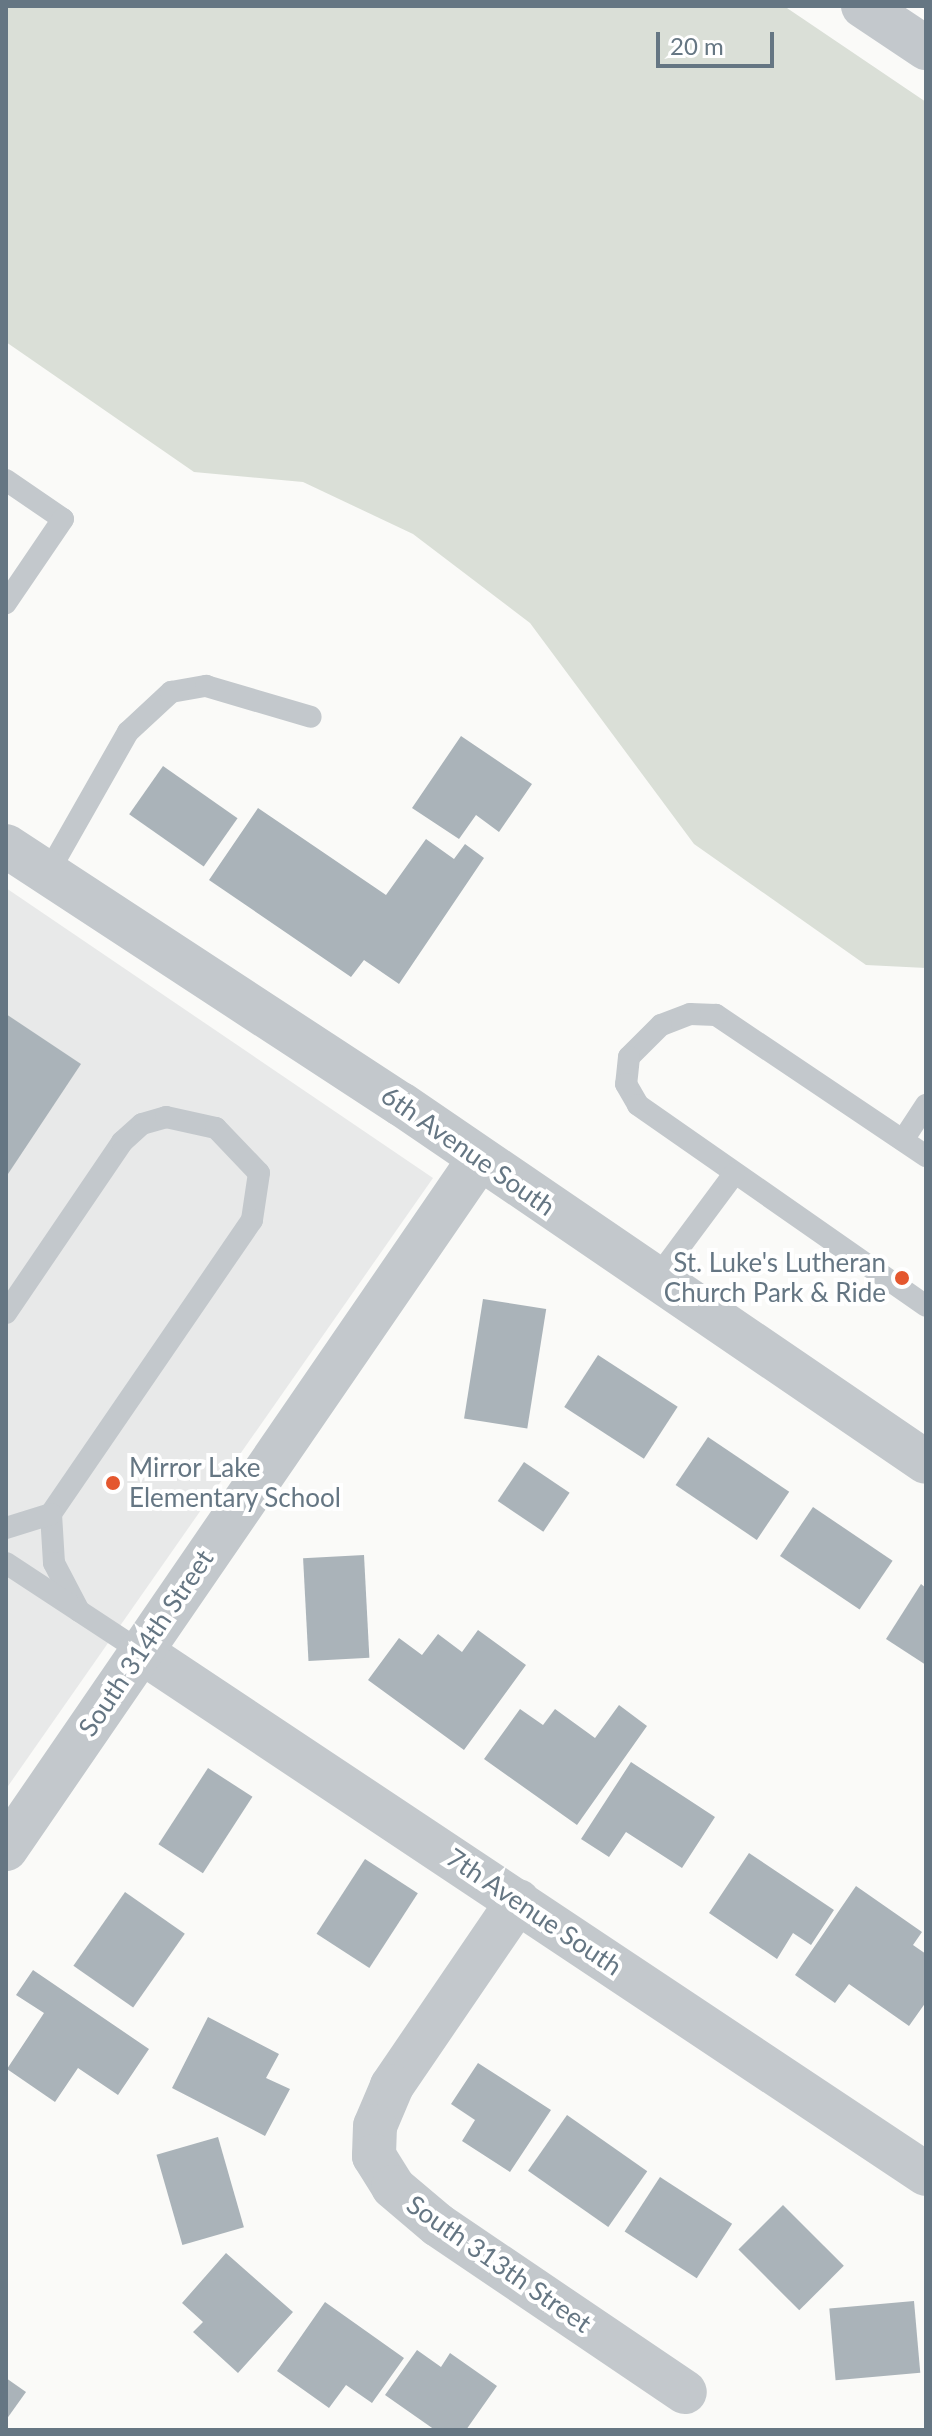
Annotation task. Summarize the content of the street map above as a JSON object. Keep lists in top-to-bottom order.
{
  "streets": {
    "street": [
      "6th Avenue South",
      "South 314th Street",
      "7th Avenue South",
      "South 313th Street"
    ]
  },
  "crossings": [
    ["6th Avenue South", "South 314th Street"],
    ["South 314th Street", "7th Avenue South"],
    ["7th Avenue South", "South 313th Street"]
  ],
  "places": ["St. Luke's Lutheran Church Park & Ride", "Mirror Lake Elementary School"],
  "scale_bar": "20 m"
}
